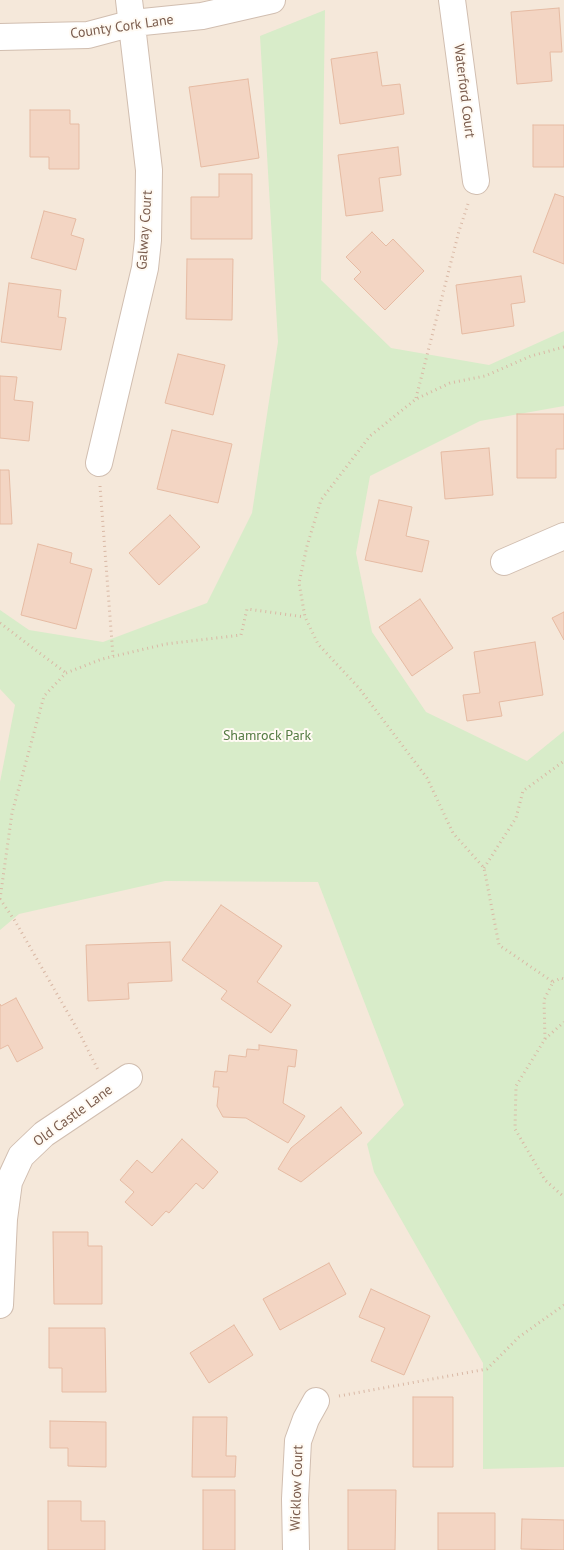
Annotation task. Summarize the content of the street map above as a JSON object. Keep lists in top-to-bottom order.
{
  "streets": {
    "street": [
      "County Cork Lane",
      "Waterford Court",
      "Galway Court",
      "Old Castle Lane",
      "Wicklow Court"
    ]
  },
  "crossings": [
    ["County Cork Lane", "Galway Court"]
  ],
  "parks": ["Shamrock Park"]
}
